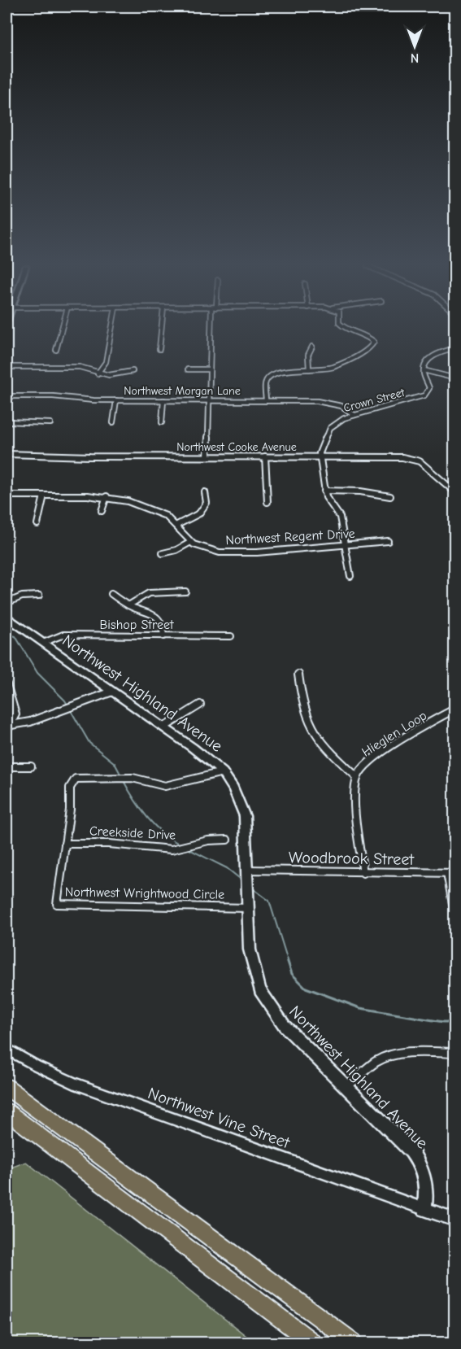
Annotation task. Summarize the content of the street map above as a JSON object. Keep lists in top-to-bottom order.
{
  "streets": {
    "main road": ["Northwest Highland Avenue"],
    "street": [
      "Northwest Morgan Lane",
      "Crown Street",
      "Northwest Cooke Avenue",
      "Northwest Regent Drive",
      "Bishop Street",
      "Hieglen Loop",
      "Creekside Drive",
      "Woodbrook Street",
      "Northwest Wrightwood Circle",
      "Northwest Vine Street"
    ]
  },
  "crossings": [
    ["Northwest Morgan Lane", "Crown Street"],
    ["Crown Street", "Northwest Cooke Avenue"],
    ["Crown Street", "Northwest Regent Drive"],
    ["Bishop Street", "Northwest Highland Avenue"],
    ["Northwest Highland Avenue", "Woodbrook Street"],
    ["Northwest Highland Avenue", "Northwest Wrightwood Circle"],
    ["Northwest Highland Avenue", "Northwest Vine Street"],
    ["Hieglen Loop", "Woodbrook Street"],
    ["Creekside Drive", "Northwest Wrightwood Circle"]
  ],
  "north": "bottom"
}
